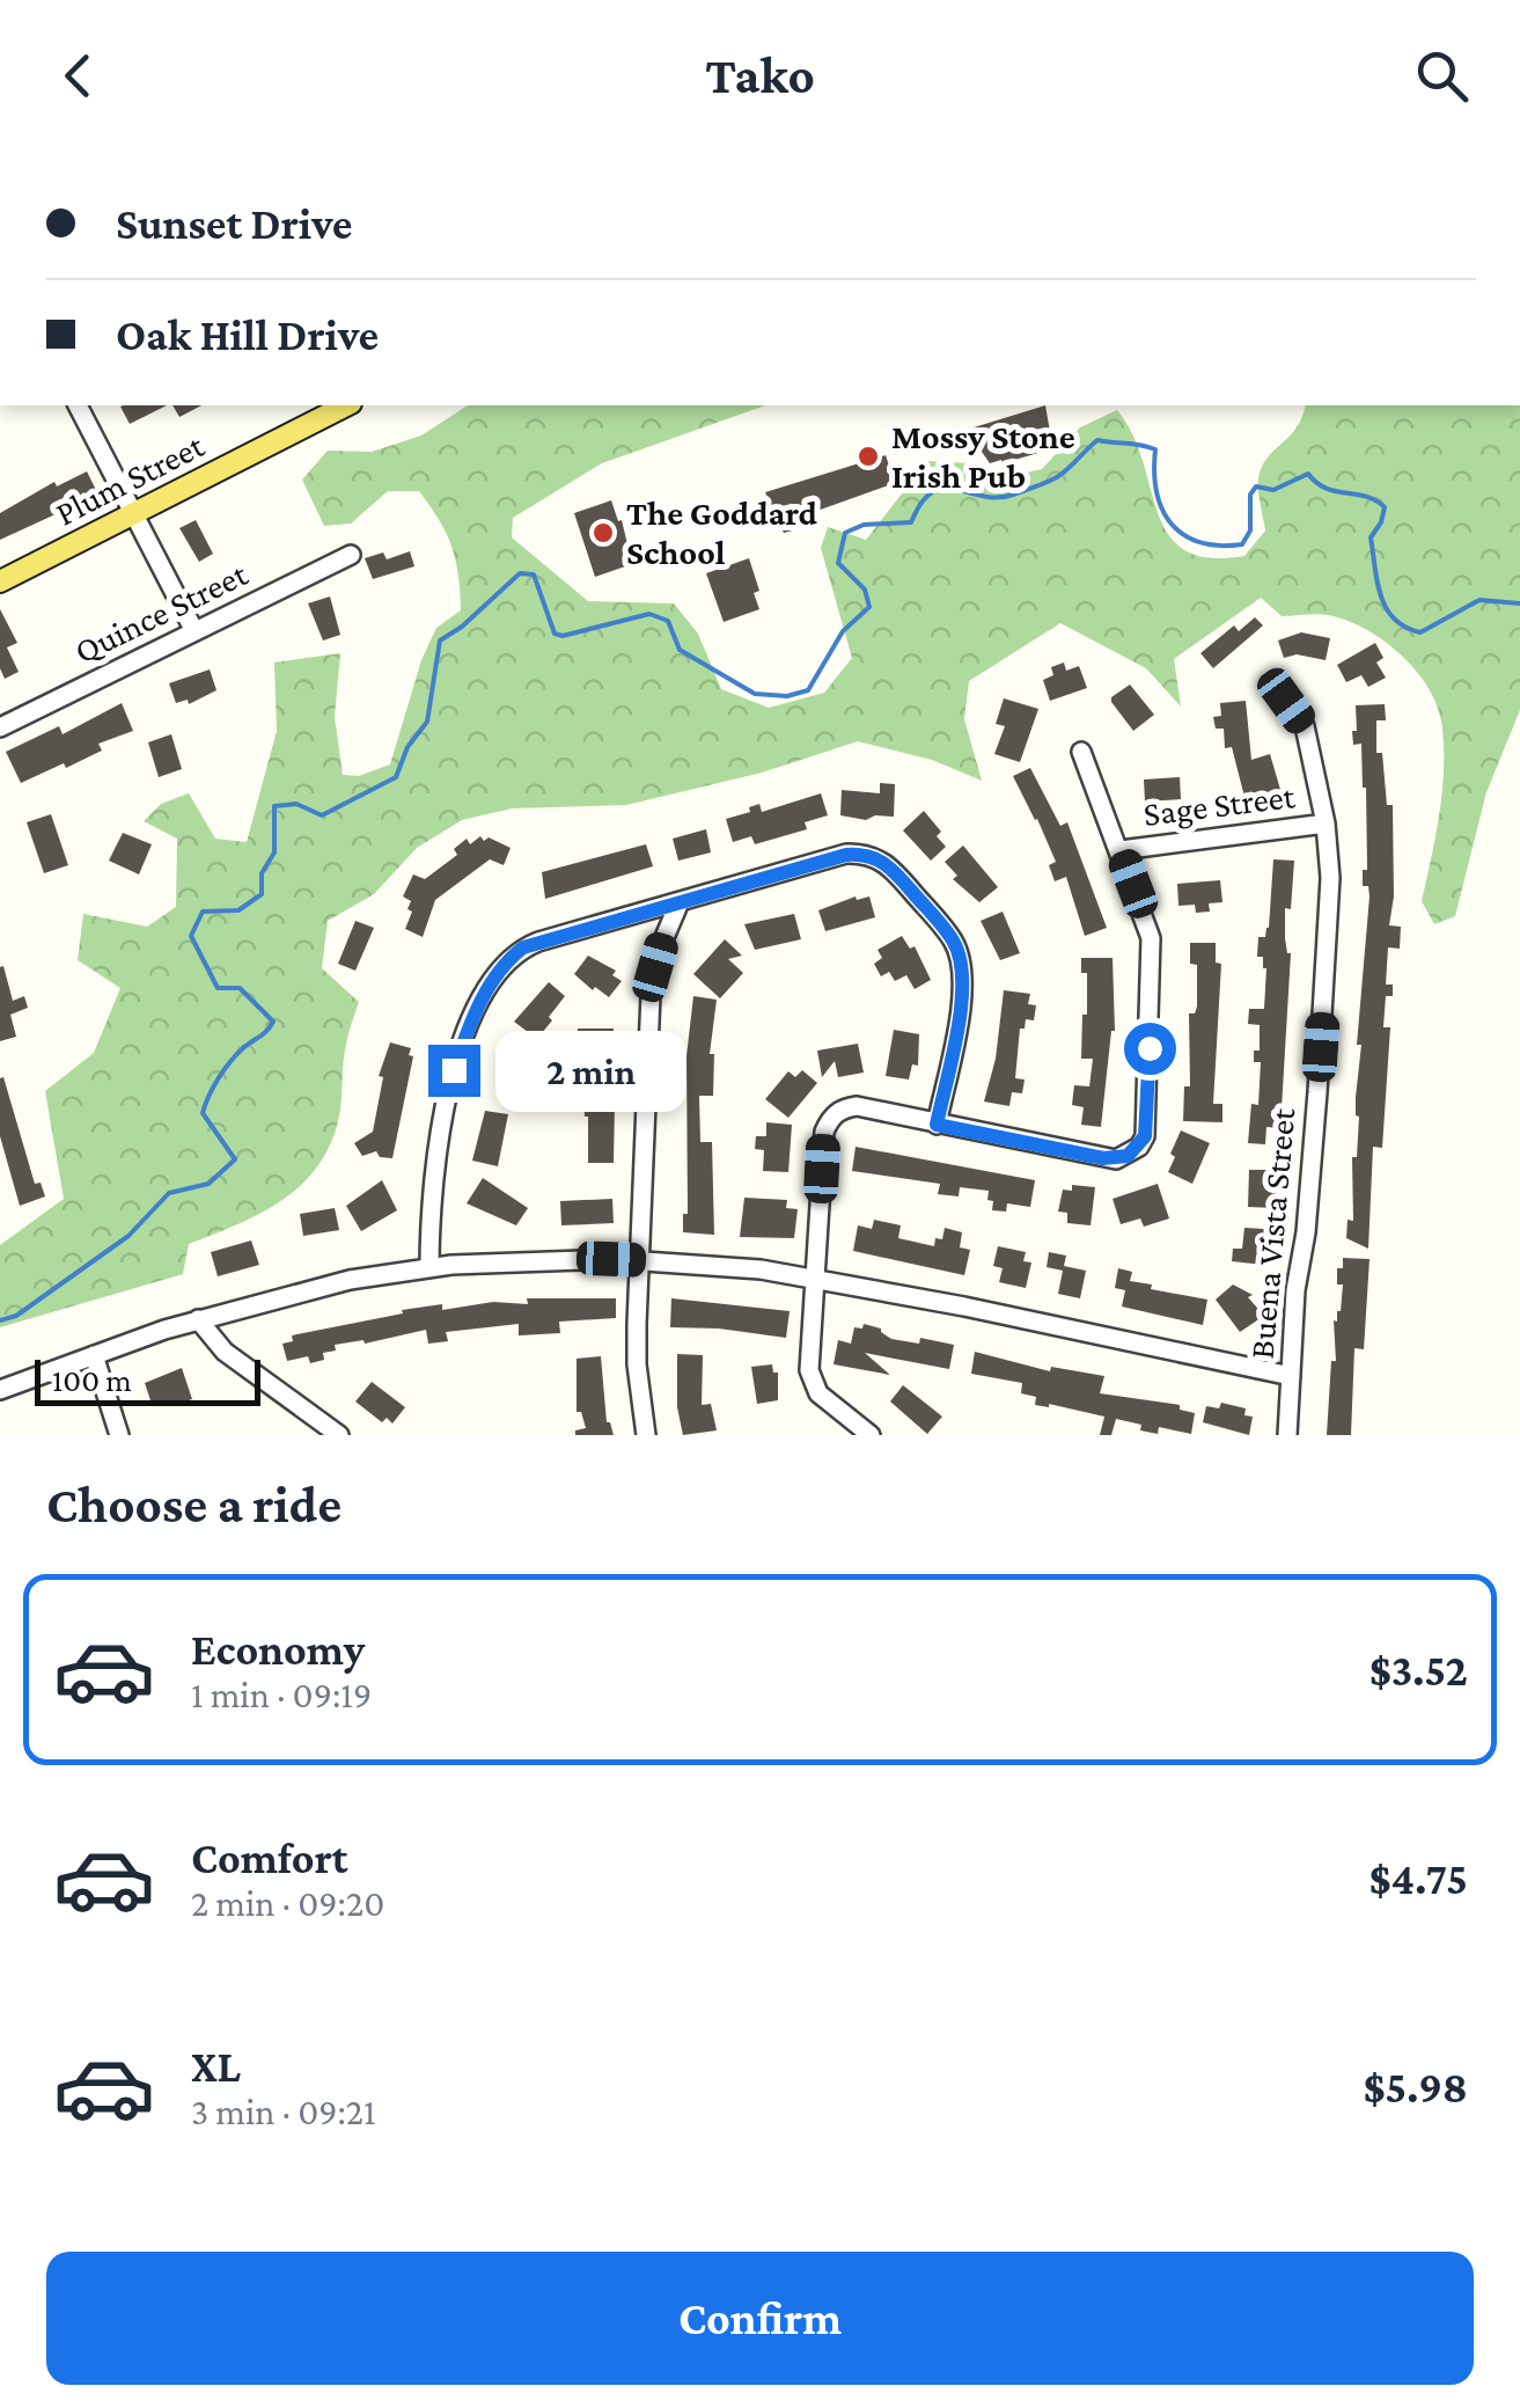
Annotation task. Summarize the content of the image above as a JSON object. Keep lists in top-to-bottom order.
{
  "streets": {
    "main road": ["Plum Street"],
    "street": ["Quince Street", "Sage Street", "Buena Vista Street"]
  },
  "crossings": [
    ["Sage Street", "Buena Vista Street"]
  ],
  "places": ["Mossy Stone Irish Pub", "The Goddard School"],
  "scale_bar": "100 m",
  "page": {
    "header": "Tako",
    "banner": ["Sunset Drive", "Oak Hill Drive"],
    "bubble": "2 min",
    "scale": "100 m",
    "heading": "Choose a ride",
    "list": [
      {
        "name": "Economy",
        "note": "1 min · 09:19",
        "value": "$3.52"
      },
      {
        "name": "Comfort",
        "note": "2 min · 09:20",
        "value": "$4.75"
      },
      {
        "name": "XL",
        "note": "3 min · 09:21",
        "value": "$5.98"
      }
    ],
    "buttons": "Confirm"
  }
}
